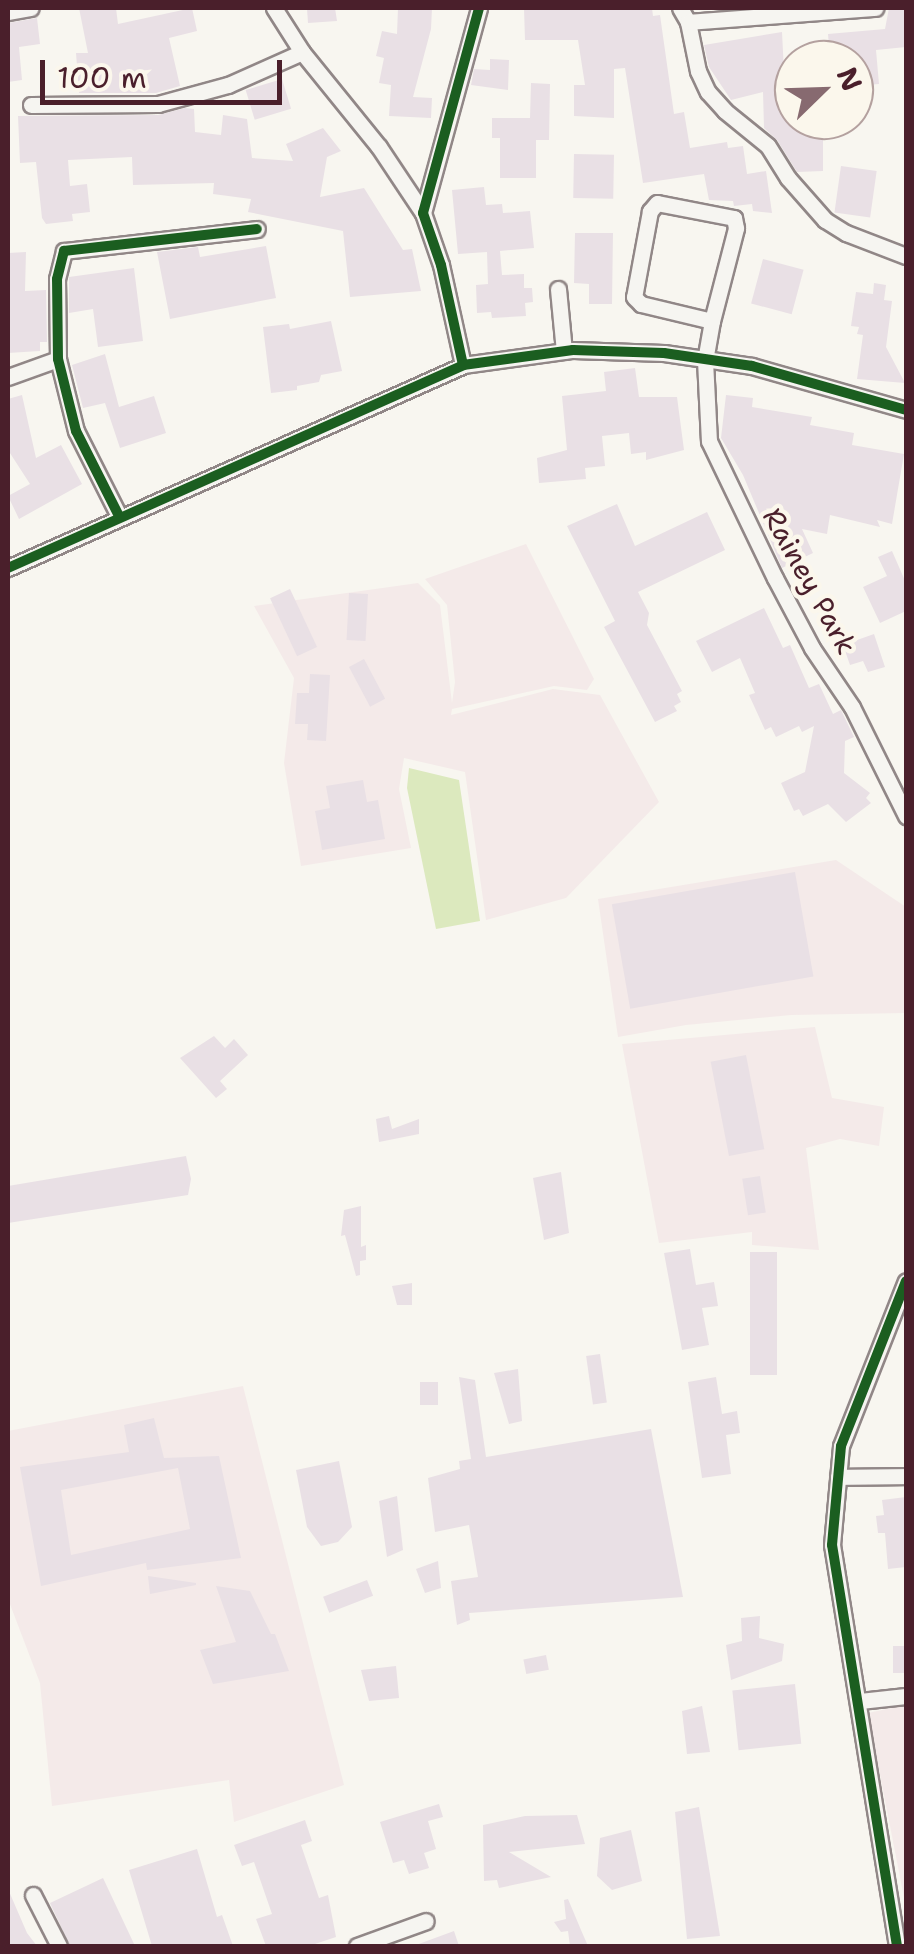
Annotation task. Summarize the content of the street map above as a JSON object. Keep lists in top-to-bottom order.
{
  "streets": {
    "street": ["Rainey Park"]
  },
  "scale_bar": "100 m",
  "north": "top right"
}
